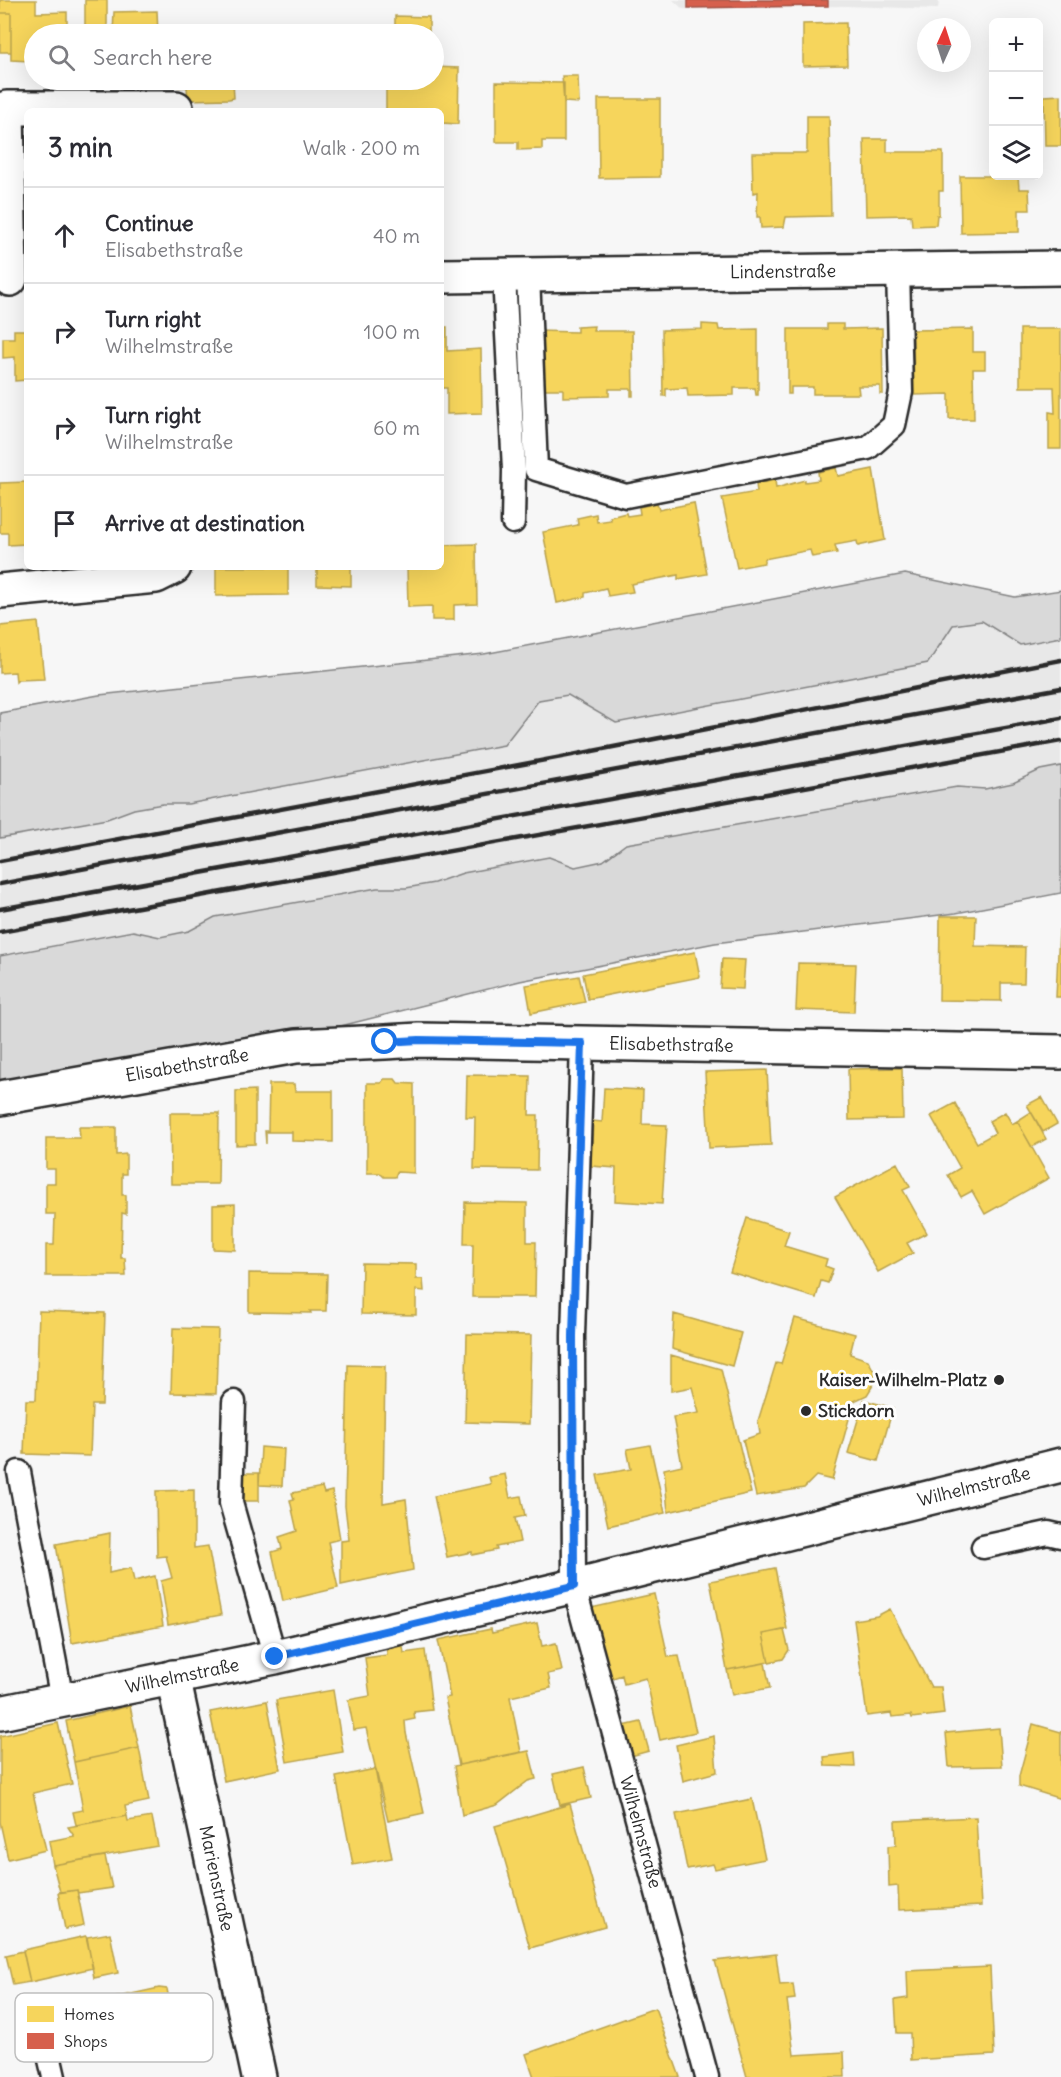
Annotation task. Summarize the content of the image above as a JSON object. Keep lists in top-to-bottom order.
{
  "streets": {
    "street": [
      "Lindenstraße",
      "Elisabethstraße",
      "Wilhelmstraße",
      "Marienstraße"
    ]
  },
  "crossings": [
    ["Elisabethstraße", "Wilhelmstraße"],
    ["Wilhelmstraße", "Marienstraße"]
  ],
  "places": ["Kaiser-Wilhelm-Platz", "Stickdorn"],
  "legend": ["Homes", "Shops"],
  "north": "top",
  "page": {
    "map_buttons": ["+", "−"],
    "search": "Search here",
    "heading": ["3 min", "Walk · 200 m"],
    "list": [
      ["Continue", "Elisabethstraße", "40 m"],
      ["Turn right", "Wilhelmstraße", "100 m"],
      ["Turn right", "Wilhelmstraße", "60 m"],
      "Arrive at destination"
    ]
  }
}
